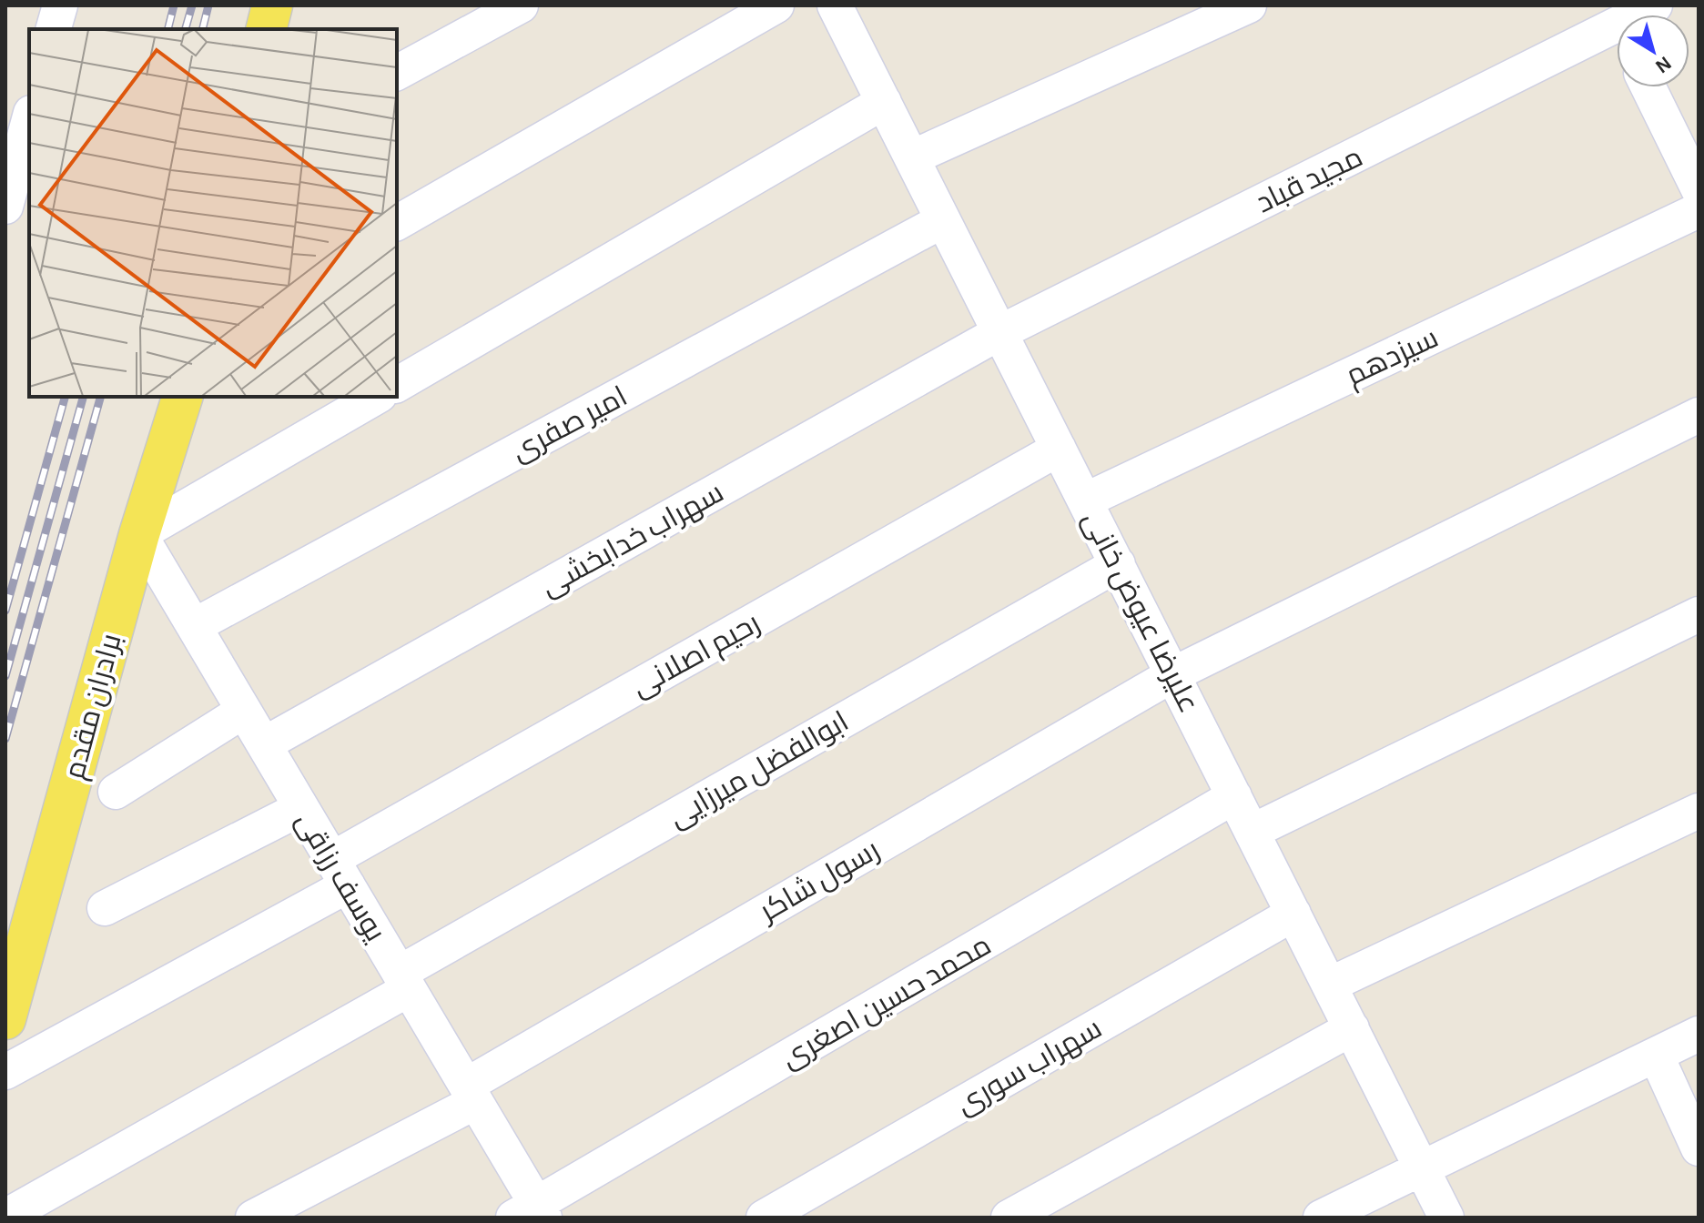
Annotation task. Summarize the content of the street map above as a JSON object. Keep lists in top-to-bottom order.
{
  "streets": {
    "main road": ["برادران مقدم"],
    "street": [
      "مجید قباد",
      "سیزدهم",
      "امیر صفری",
      "سهراب خدابخشی",
      "علیرضا عیوض خانی",
      "رحیم اصلانی",
      "ابوالفضل میرزایی",
      "یوسف رزاقی",
      "رسول شاکر",
      "محمد حسین اصغری",
      "سهراب سوری"
    ]
  },
  "crossings": [
    ["مجید قباد", "سهراب خدابخشی"],
    ["مجید قباد", "علیرضا عیوض خانی"],
    ["سیزدهم", "علیرضا عیوض خانی"],
    ["امیر صفری", "علیرضا عیوض خانی"],
    ["امیر صفری", "یوسف رزاقی"],
    ["سهراب خدابخشی", "علیرضا عیوض خانی"],
    ["سهراب خدابخشی", "یوسف رزاقی"],
    ["علیرضا عیوض خانی", "رحیم اصلانی"],
    ["علیرضا عیوض خانی", "ابوالفضل میرزایی"],
    ["علیرضا عیوض خانی", "رسول شاکر"],
    ["علیرضا عیوض خانی", "محمد حسین اصغری"],
    ["علیرضا عیوض خانی", "سهراب سوری"],
    ["رحیم اصلانی", "یوسف رزاقی"],
    ["برادران مقدم", "یوسف رزاقی"],
    ["ابوالفضل میرزایی", "یوسف رزاقی"],
    ["یوسف رزاقی", "رسول شاکر"],
    ["یوسف رزاقی", "محمد حسین اصغری"]
  ],
  "north": "bottom right"
}
